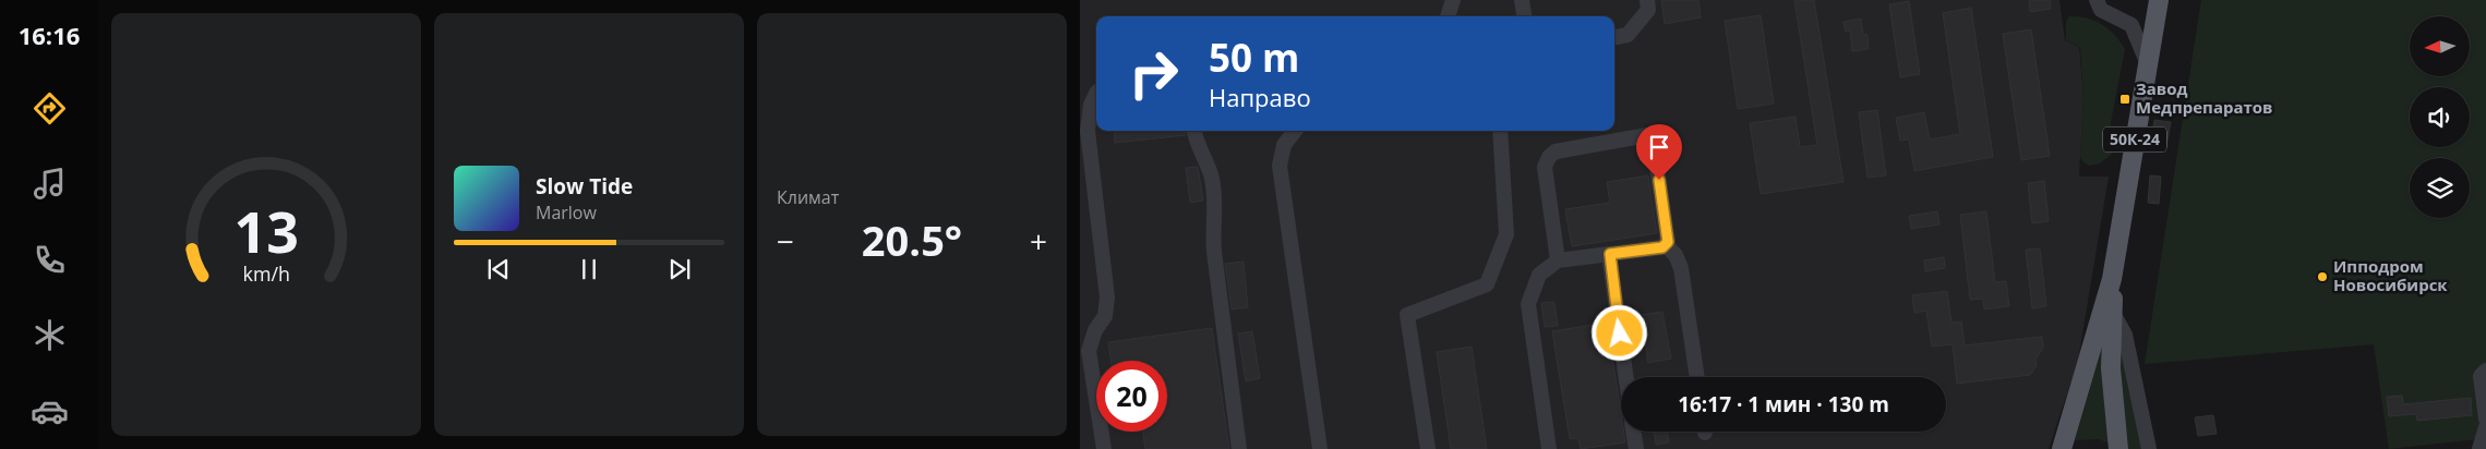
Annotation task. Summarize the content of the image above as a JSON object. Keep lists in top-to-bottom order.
{
  "streets": {
    "main road": ["50К-24"]
  },
  "places": {
    "transit": ["Завод Медпрепаратов"],
    "other": ["Ипподром Новосибирск"]
  },
  "north": "left",
  "page": {
    "tabs": "16:16",
    "tile": "Климат",
    "turn": ["50 m", "Направо"],
    "song": ["Slow Tide", "Marlow"],
    "heat": ["−", "20.5°", "+"],
    "limit": "20",
    "trip": "16:17 · 1 мин · 130 m",
    "gauge": ["13", "km/h"]
  }
}
